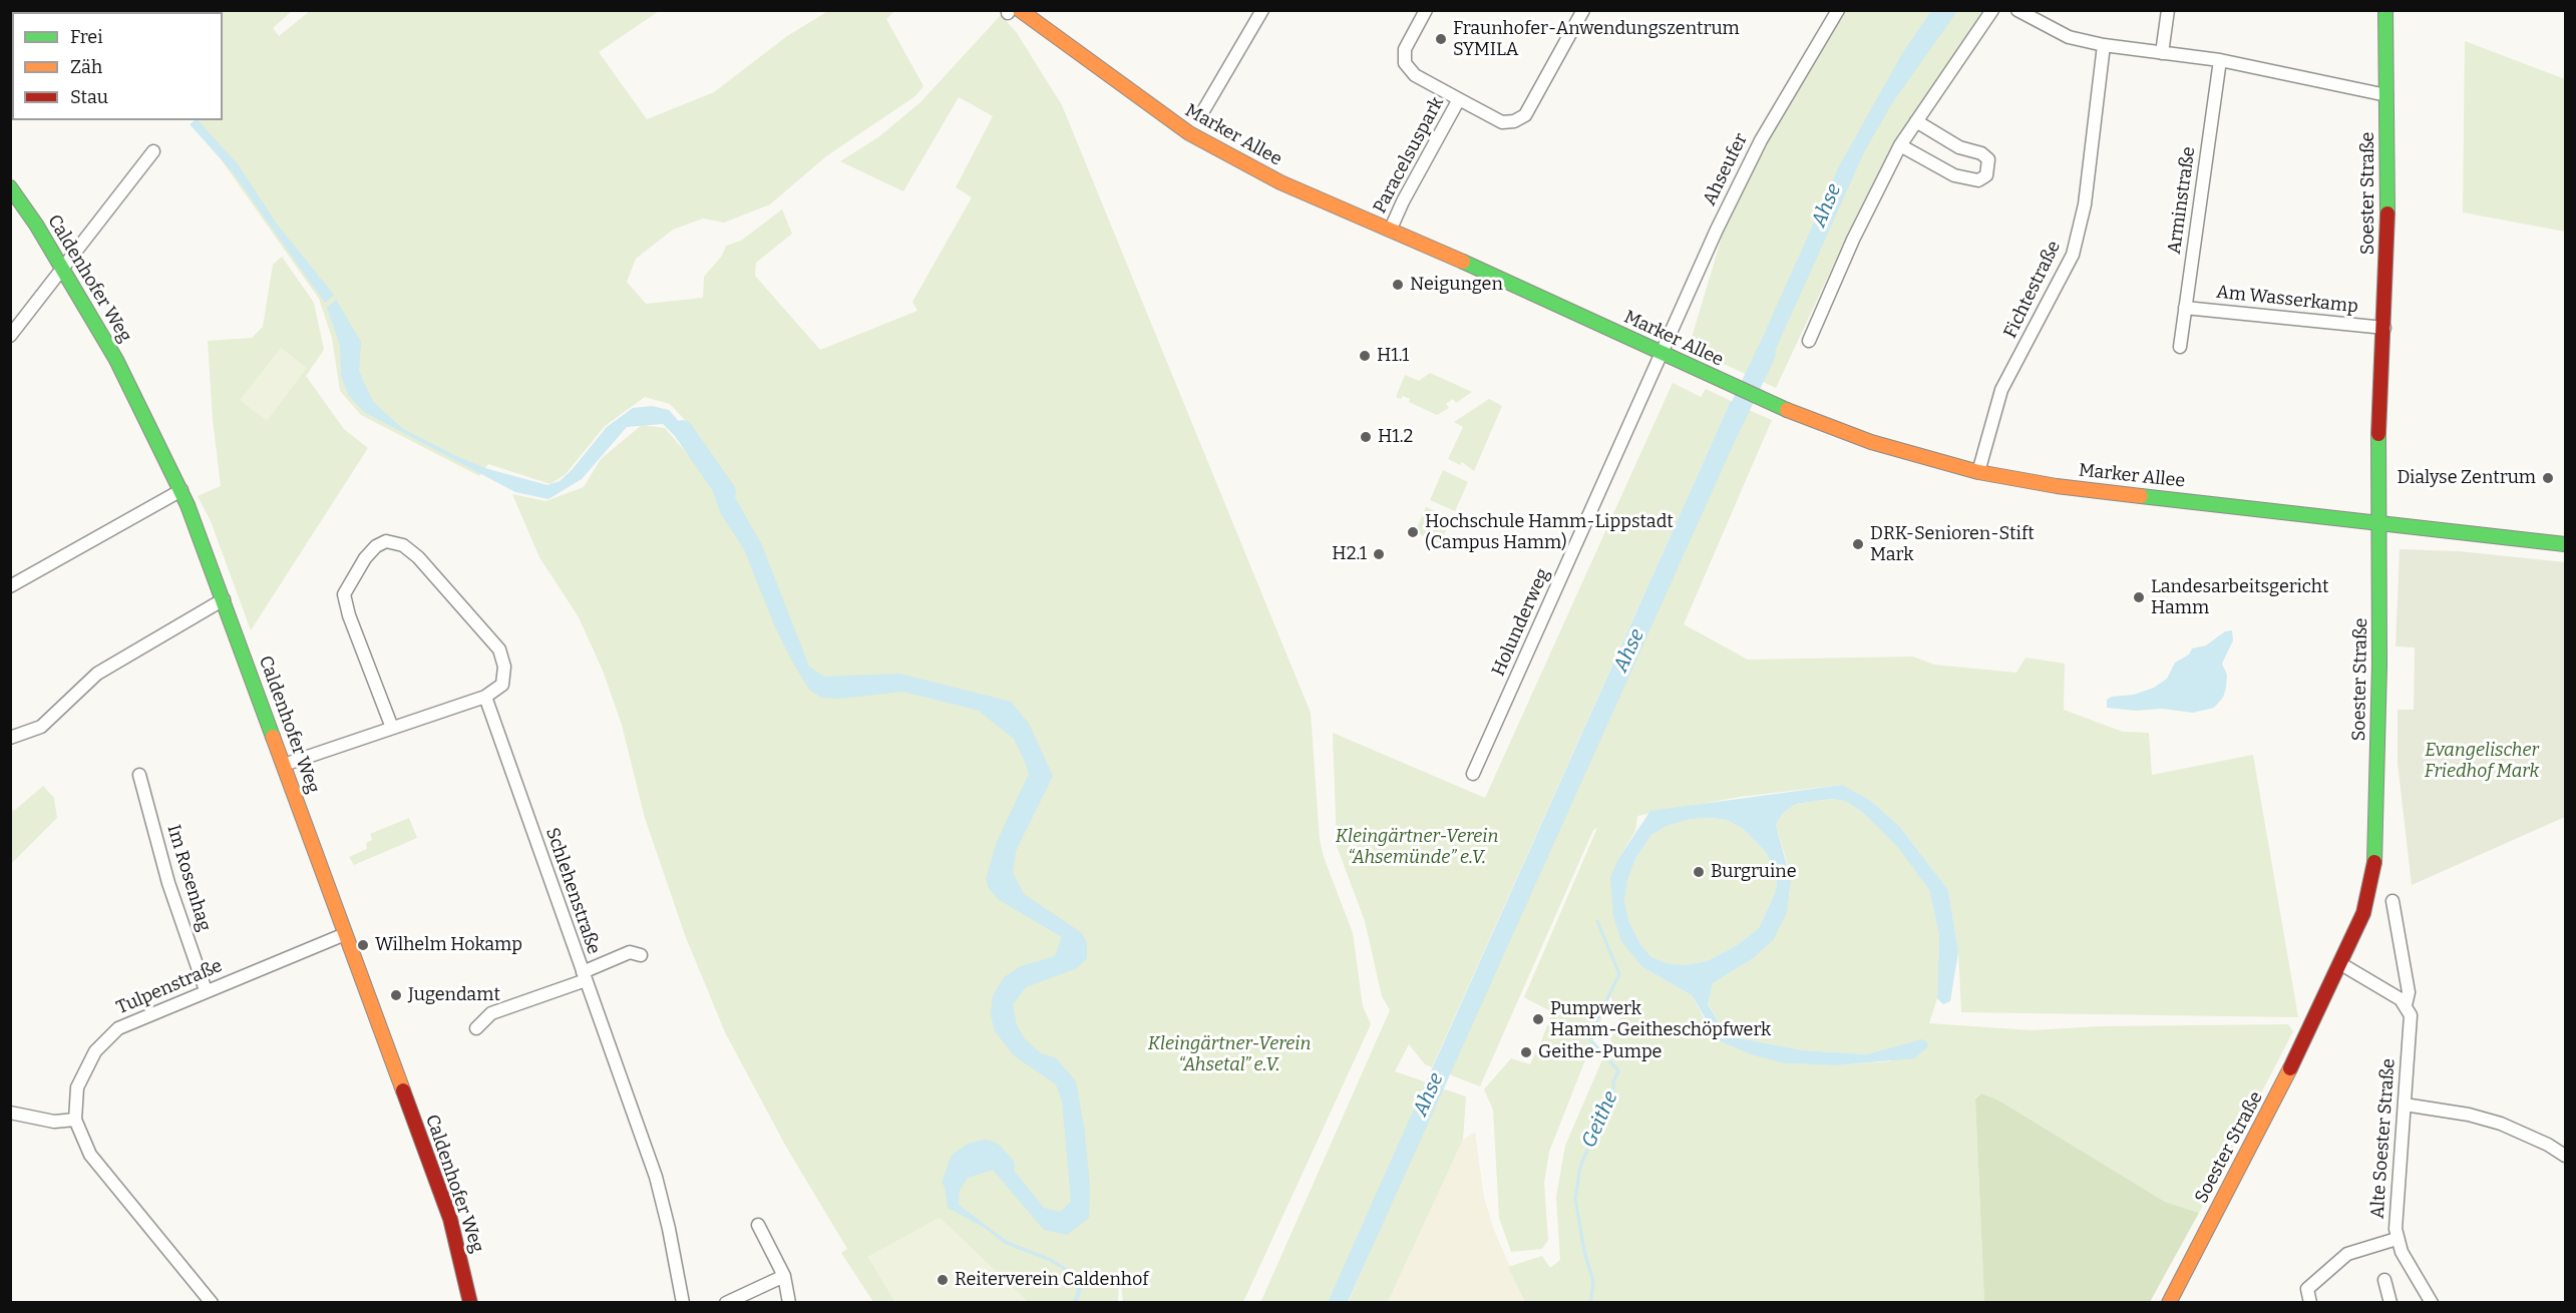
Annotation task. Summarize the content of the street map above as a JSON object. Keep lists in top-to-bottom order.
{
  "streets": {
    "street": [
      "Marker Allee",
      "Paracelsuspark",
      "Ahseufer",
      "Soester Straße",
      "Arminstraße",
      "Caldenhofer Weg",
      "Fichtestraße",
      "Am Wasserkamp",
      "Holunderweg",
      "Im Rosenhag",
      "Schlehenstraße",
      "Tulpenstraße",
      "Alte Soester Straße"
    ]
  },
  "crossings": [
    ["Marker Allee", "Paracelsuspark"],
    ["Marker Allee", "Ahseufer"],
    ["Marker Allee", "Soester Straße"],
    ["Marker Allee", "Fichtestraße"],
    ["Marker Allee", "Holunderweg"],
    ["Ahseufer", "Holunderweg"],
    ["Soester Straße", "Am Wasserkamp"],
    ["Arminstraße", "Am Wasserkamp"],
    ["Caldenhofer Weg", "Tulpenstraße"],
    ["Im Rosenhag", "Tulpenstraße"]
  ],
  "water": ["Ahse", "Geithe"],
  "parks": ["Evangelischer Friedhof Mark", "Kleingärtner-Verein “Ahsemünde” e.V.", "Kleingärtner-Verein “Ahsetal” e.V."],
  "places": [
    "Fraunhofer-Anwendungszentrum SYMILA",
    "Neigungen",
    "H1.1",
    "H1.2",
    "Dialyse Zentrum",
    "Hochschule Hamm-Lippstadt (Campus Hamm)",
    "DRK-Senioren-Stift Mark",
    "H2.1",
    "Landesarbeitsgericht Hamm",
    "Burgruine",
    "Wilhelm Hokamp",
    "Jugendamt",
    "Pumpwerk Hamm-Geitheschöpfwerk",
    "Geithe-Pumpe",
    "Reiterverein Caldenhof"
  ],
  "legend": ["Frei", "Zäh", "Stau"]
}
